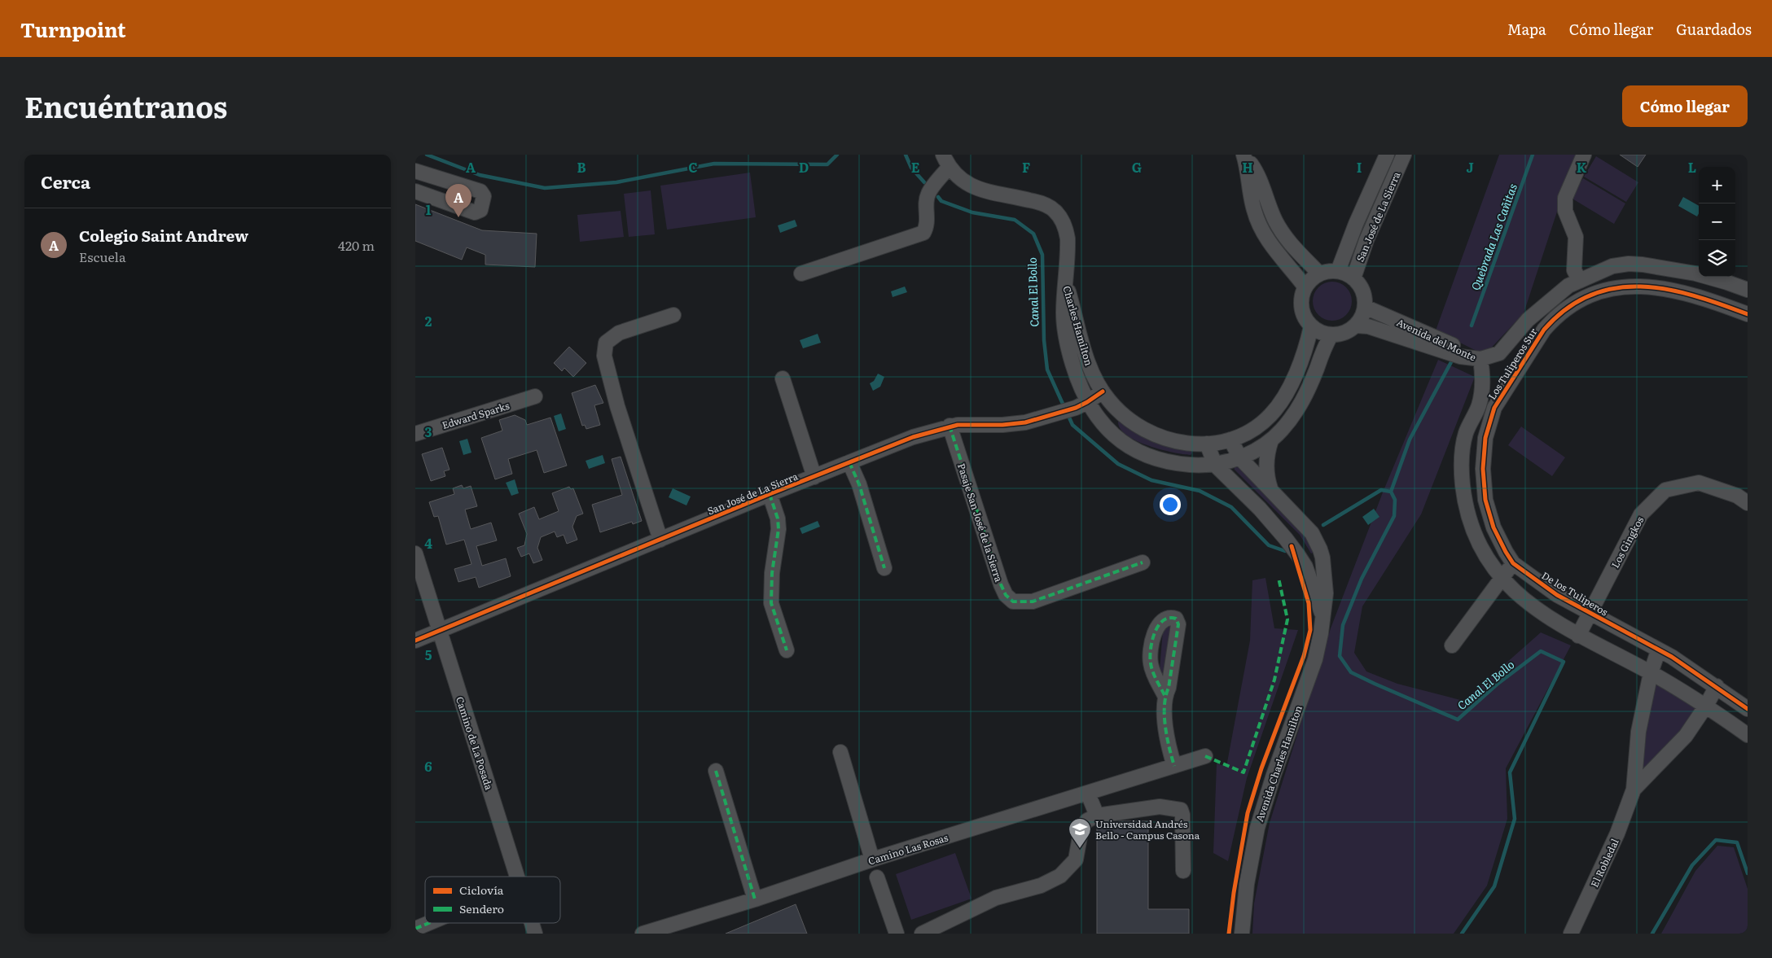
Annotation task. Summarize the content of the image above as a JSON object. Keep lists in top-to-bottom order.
{
  "streets": {
    "street": [
      "San José de La Sierra",
      "Charles Hamilton",
      "Avenida del Monte",
      "Los Tuliperos Sur",
      "Edward Sparks",
      "Pasaje San José de la Sierra",
      "Los Gingkos",
      "De los Tuliperos",
      "Camino de La Posada",
      "Avenida Charles Hamilton",
      "Camino Las Rosas",
      "El Robledal"
    ]
  },
  "crossings": [
    ["San José de La Sierra", "Charles Hamilton"],
    ["San José de La Sierra", "Avenida del Monte"],
    ["San José de La Sierra", "Pasaje San José de la Sierra"],
    ["San José de La Sierra", "Camino de La Posada"],
    ["Charles Hamilton", "Avenida Charles Hamilton"],
    ["Avenida del Monte", "Los Tuliperos Sur"],
    ["Los Tuliperos Sur", "De los Tuliperos"],
    ["Los Gingkos", "De los Tuliperos"],
    ["De los Tuliperos", "El Robledal"]
  ],
  "water": ["Quebrada Las Cañitas", "Canal El Bollo"],
  "places": {
    "school or university": ["Universidad Andrés Bello - Campus Casona"]
  },
  "legend": ["Ciclovía", "Sendero"],
  "page": {
    "header": "Turnpoint",
    "nav": ["Mapa", "Cómo llegar", "Guardados"],
    "title": "Encuéntranos",
    "buttons": "Cómo llegar",
    "heading": "Cerca",
    "map_buttons": ["+", "−"],
    "pins": "A",
    "list": [
      {
        "mark": "A",
        "name": "Colegio Saint Andrew",
        "note": "Escuela",
        "value": "420 m"
      }
    ]
  },
  "grid": {
    "columns": [
      "A",
      "B",
      "C",
      "D",
      "E",
      "F",
      "G",
      "H",
      "I",
      "J",
      "K",
      "L"
    ],
    "rows": [
      "1",
      "2",
      "3",
      "4",
      "5",
      "6"
    ]
  }
}
